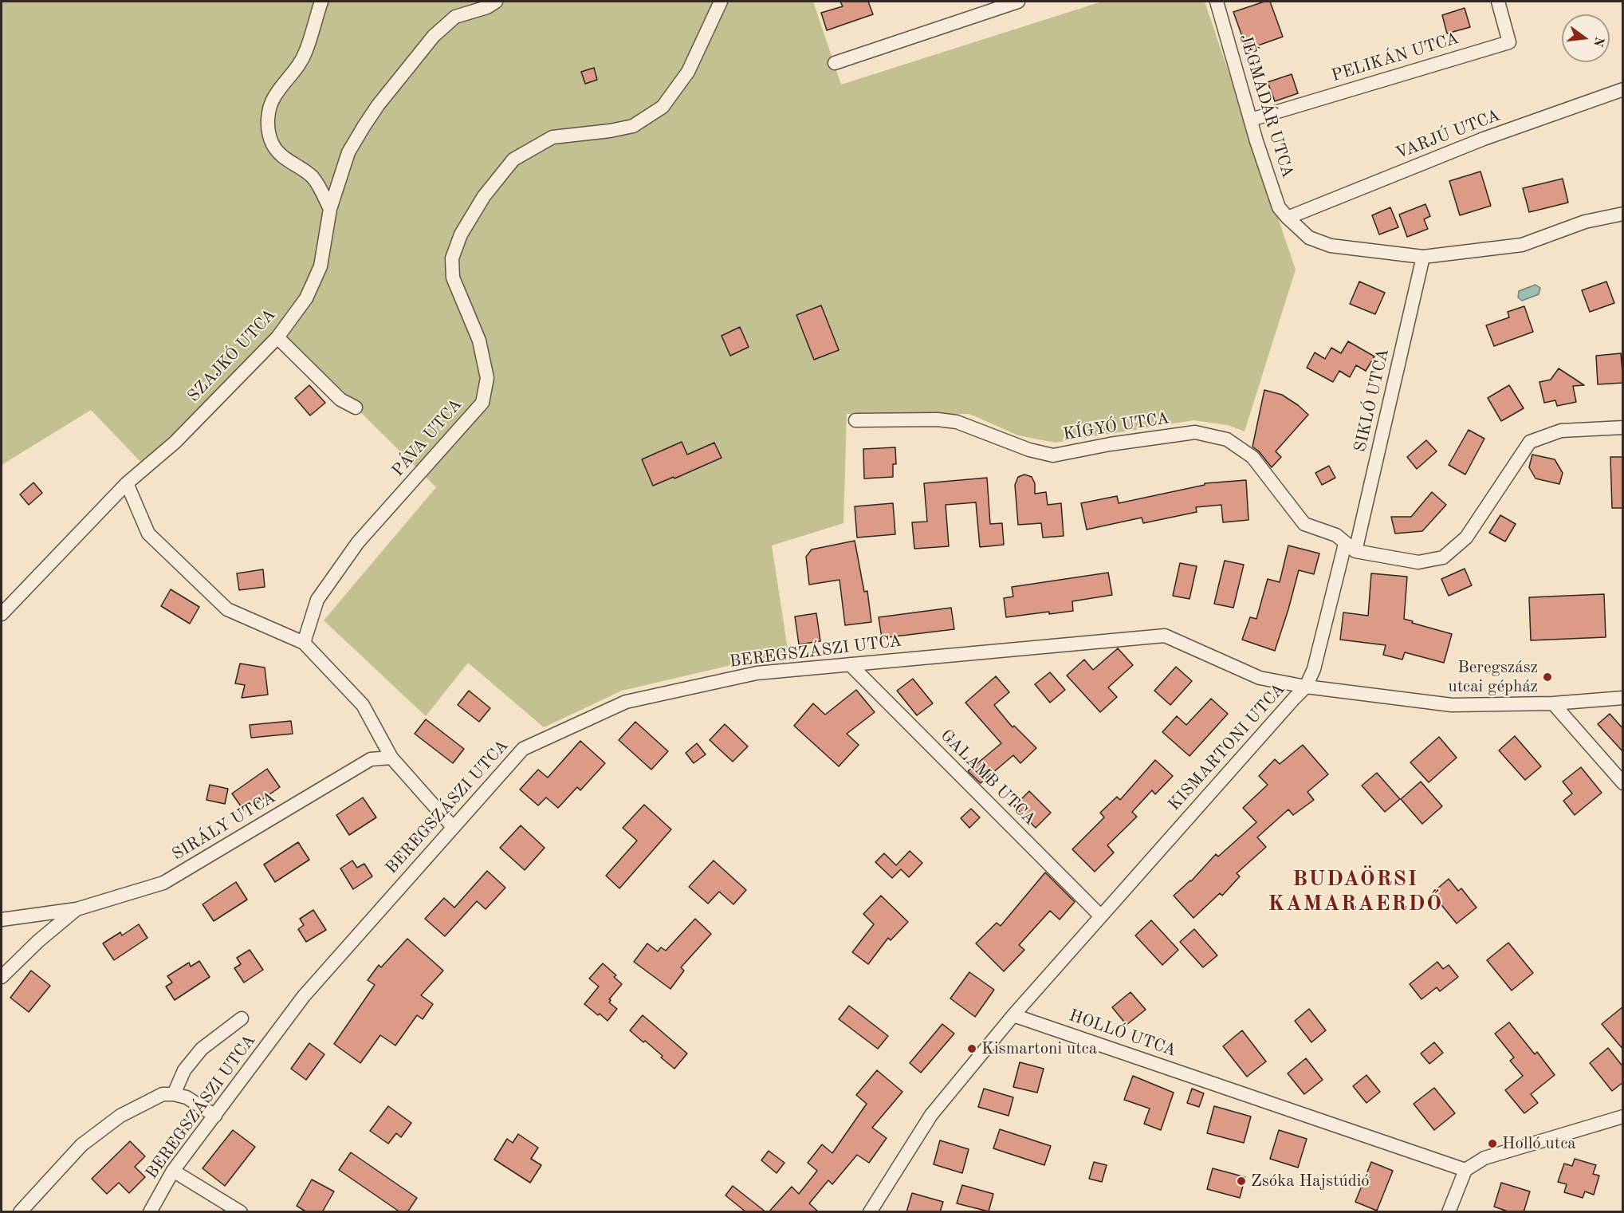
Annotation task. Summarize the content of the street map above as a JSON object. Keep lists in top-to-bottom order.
{
  "streets": {
    "street": [
      "PELIKÁN UTCA",
      "JÉGMADÁR UTCA",
      "VARJÚ UTCA",
      "SZAJKÓ UTCA",
      "SIKLÓ UTCA",
      "KÍGYÓ UTCA",
      "PÁVA UTCA",
      "BEREGSZÁSZI UTCA",
      "KISMARTONI UTCA",
      "GALAMB UTCA",
      "SIRÁLY UTCA",
      "HOLLÓ UTCA"
    ]
  },
  "crossings": [
    ["PELIKÁN UTCA", "JÉGMADÁR UTCA"],
    ["JÉGMADÁR UTCA", "VARJÚ UTCA"],
    ["JÉGMADÁR UTCA", "SIKLÓ UTCA"],
    ["SIKLÓ UTCA", "KÍGYÓ UTCA"],
    ["SIKLÓ UTCA", "BEREGSZÁSZI UTCA"],
    ["SIKLÓ UTCA", "KISMARTONI UTCA"],
    ["BEREGSZÁSZI UTCA", "KISMARTONI UTCA"],
    ["BEREGSZÁSZI UTCA", "GALAMB UTCA"],
    ["KISMARTONI UTCA", "GALAMB UTCA"],
    ["KISMARTONI UTCA", "HOLLÓ UTCA"]
  ],
  "districts": ["BUDAÖRSI KAMARAERDŐ"],
  "places": [
    "Beregszász utcai gépház",
    "Kismartoni utca",
    "Holló utca",
    "Zsóka Hajstúdió"
  ],
  "north": "right"
}
